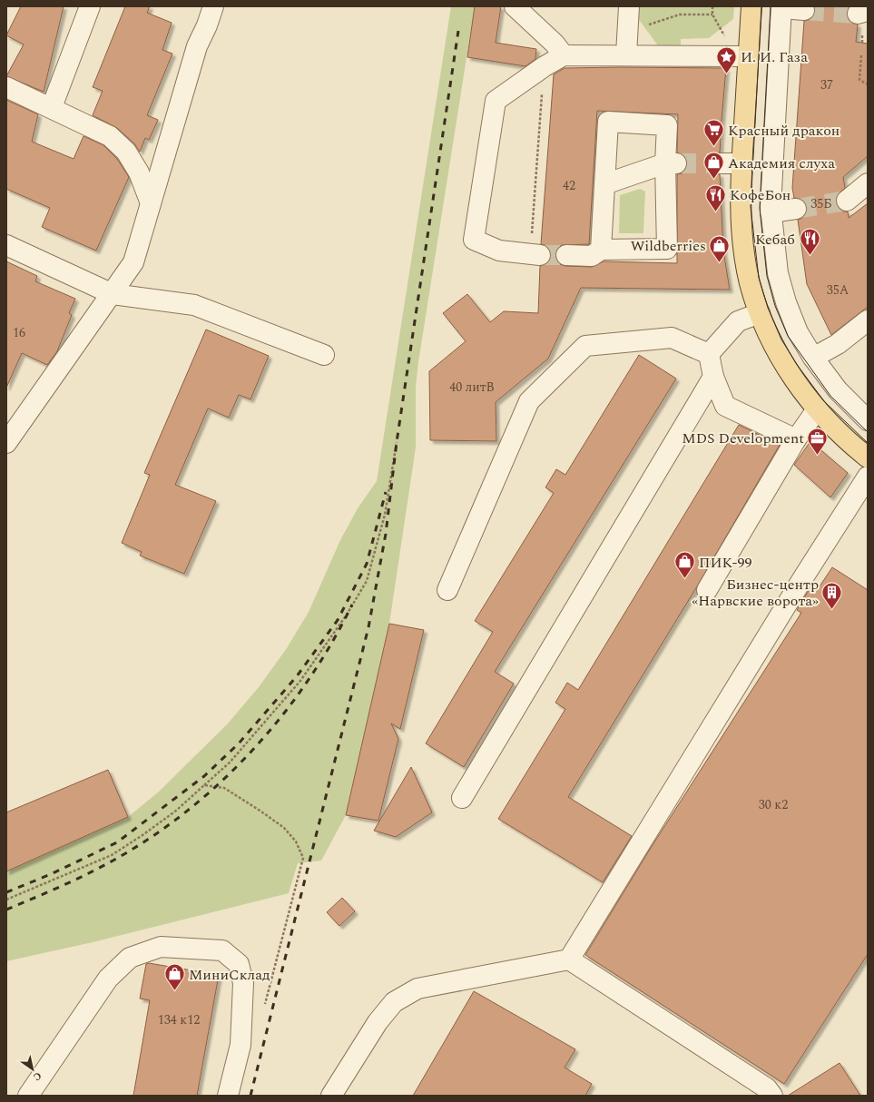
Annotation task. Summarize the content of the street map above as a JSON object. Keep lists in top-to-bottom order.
{
  "places": {
    "place": ["И. И. Газа"],
    "supermarket": ["Красный дракон"],
    "shop": [
      "Академия слуха",
      "Wildberries",
      "ПИК-99",
      "МиниСклад"
    ],
    "restaurant": ["КофеБон", "Кебаб"],
    "office": ["MDS Development"],
    "building": ["Бизнес-центр «Нарвские ворота»"]
  },
  "house_numbers": [
    "37",
    "42",
    "35Б",
    "35А",
    "16",
    "40 литВ",
    "30 к2",
    "134 к12"
  ],
  "north": "bottom right"
}
